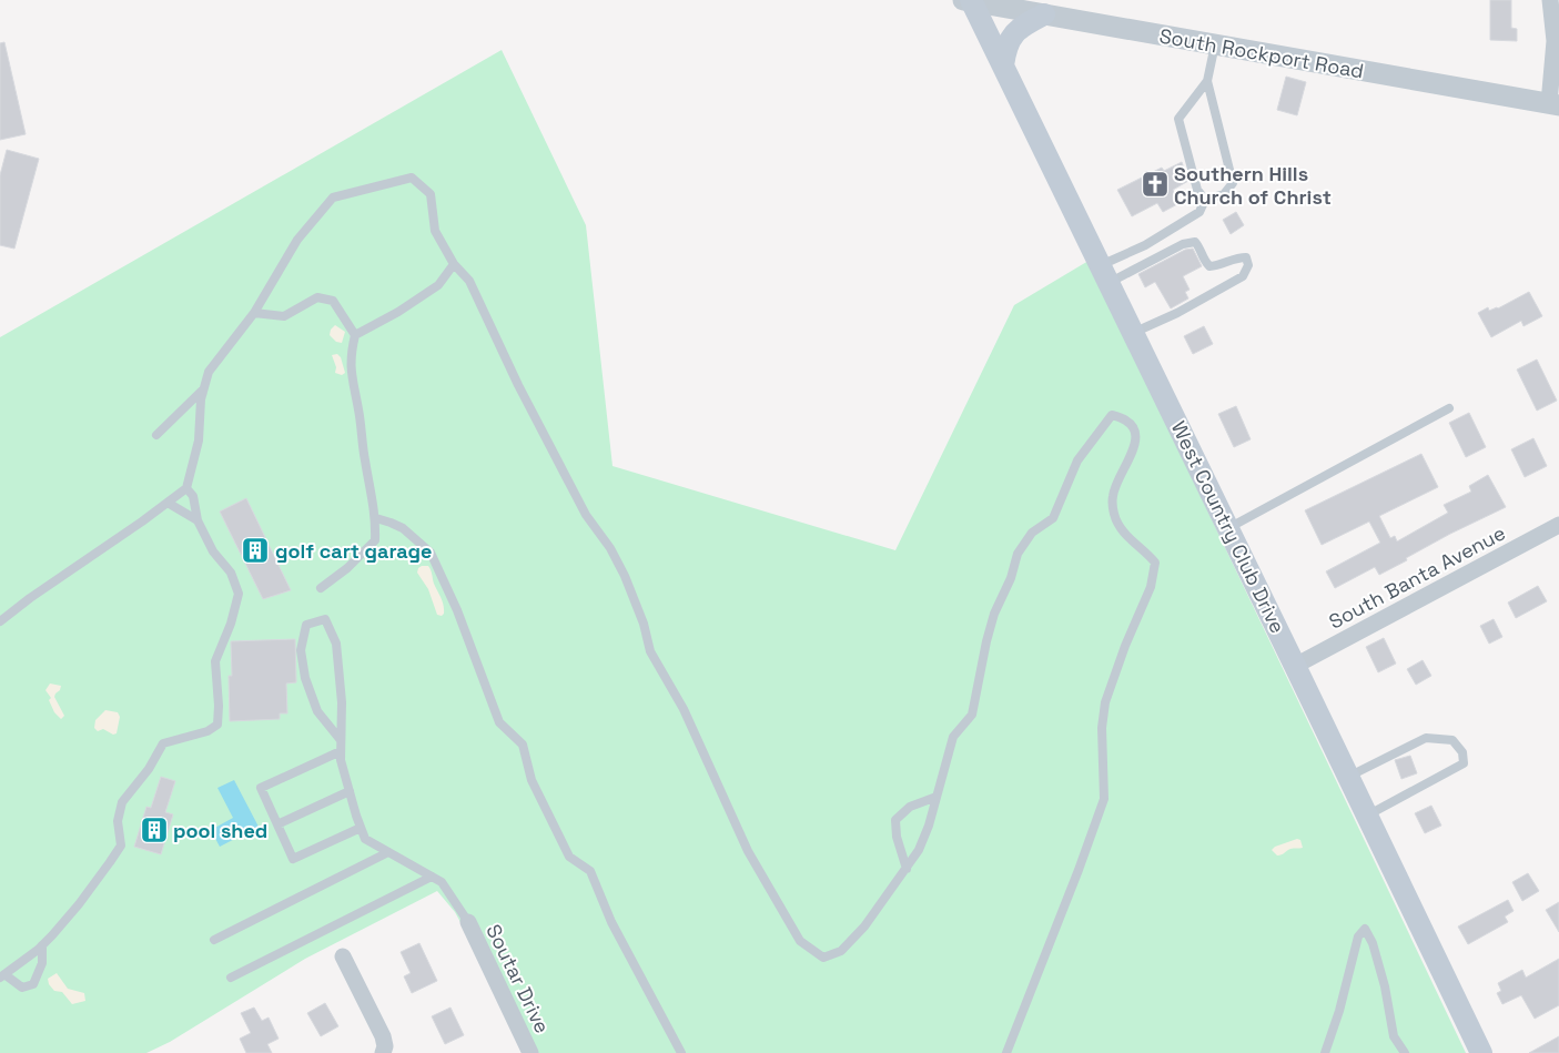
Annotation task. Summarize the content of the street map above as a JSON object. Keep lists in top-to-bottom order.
{
  "streets": {
    "main road": ["West Country Club Drive"],
    "street": ["South Rockport Road", "South Banta Avenue", "Soutar Drive"]
  },
  "crossings": [
    ["South Rockport Road", "West Country Club Drive"],
    ["West Country Club Drive", "South Banta Avenue"]
  ],
  "places": {
    "church": ["Southern Hills Church of Christ"],
    "building": ["golf cart garage", "pool shed"]
  }
}
